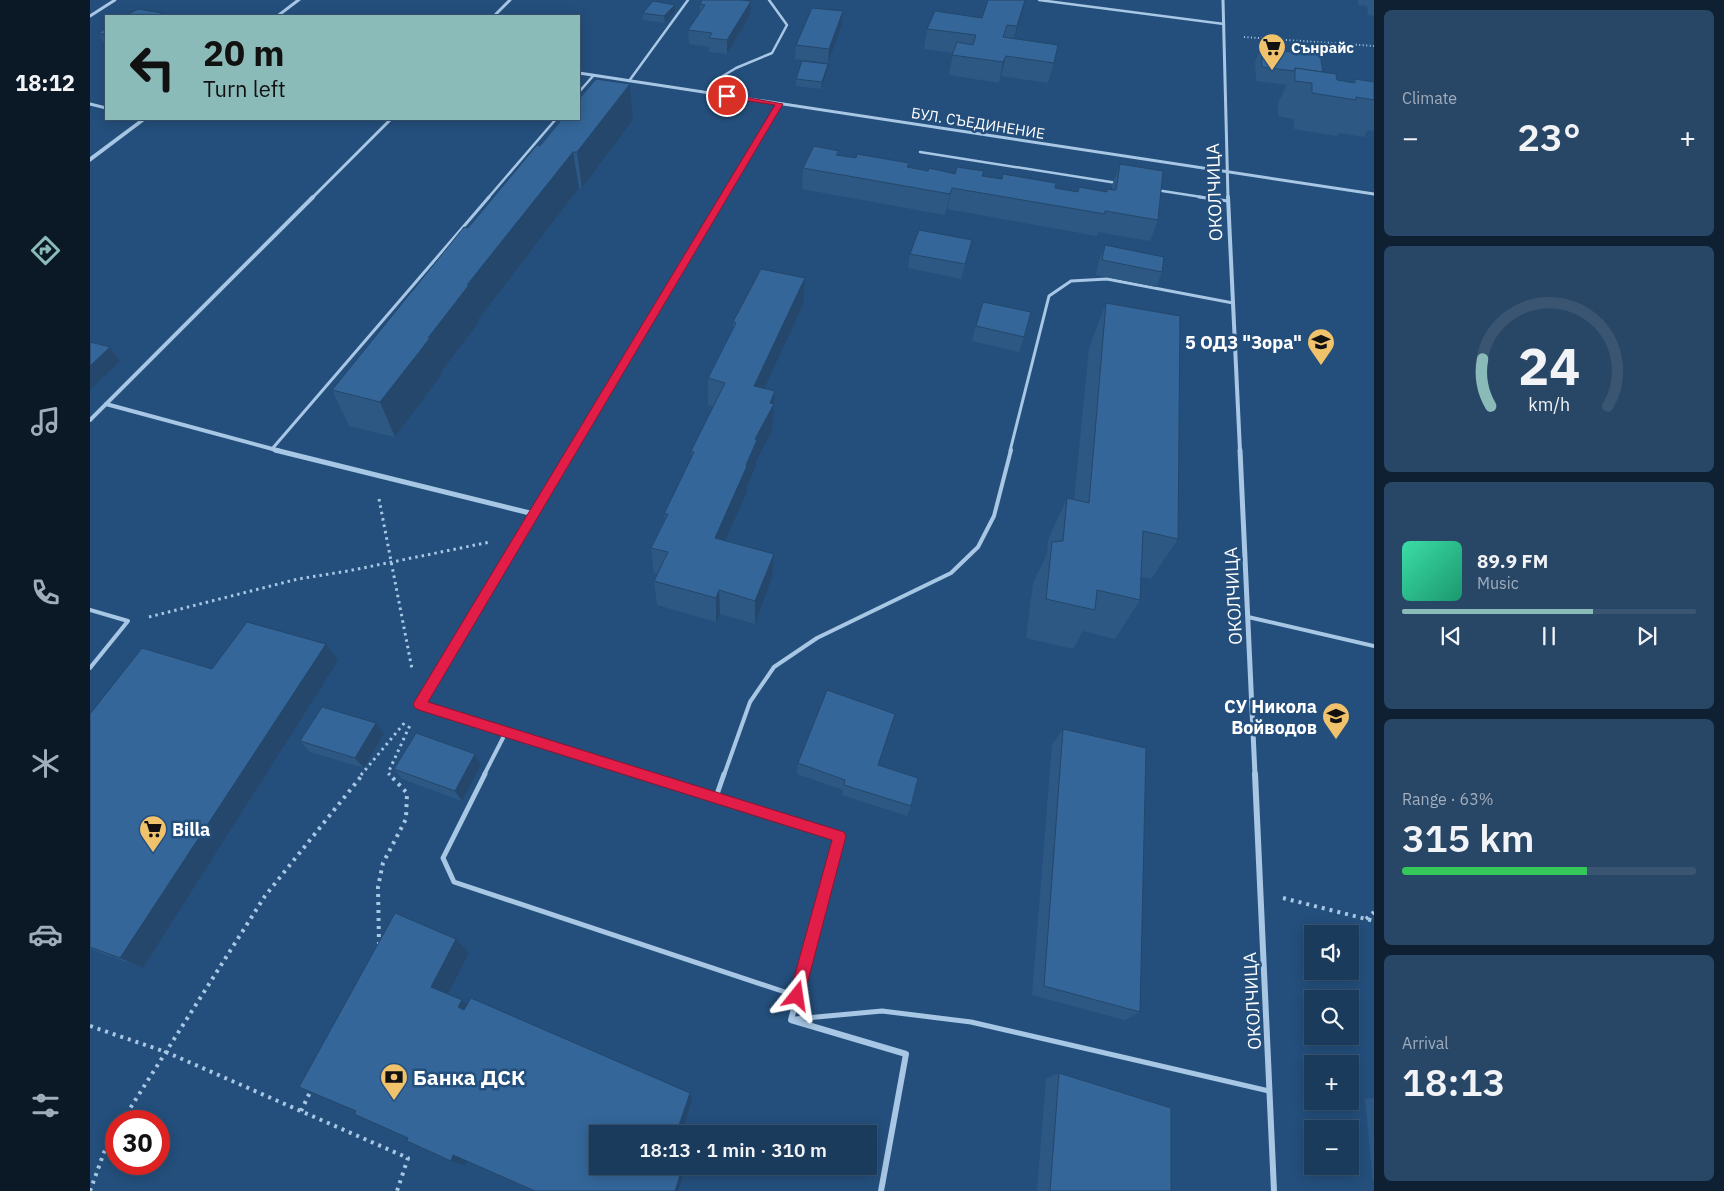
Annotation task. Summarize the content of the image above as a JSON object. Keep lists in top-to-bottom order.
{
  "streets": {
    "street": ["БУЛ. СЪЕДИНЕНИЕ", "ОКОЛЧИЦА"]
  },
  "crossings": [
    ["БУЛ. СЪЕДИНЕНИЕ", "ОКОЛЧИЦА"]
  ],
  "places": {
    "supermarket": ["Сънрайс", "Billa"],
    "school or university": ["5 ОДЗ \"Зора\"", "СУ Никола Войводов"],
    "bank": ["Банка ДСК"]
  },
  "page": {
    "tabs": "18:12",
    "tile": [
      "Climate",
      ["Range · 63%", "315 km"],
      ["Arrival", "18:13"]
    ],
    "turn": ["20 m", "Turn left"],
    "heat": ["−", "23°", "+"],
    "song": ["89.9 FM", "Music"],
    "map_buttons": ["+", "−"],
    "limit": "30",
    "trip": "18:13 · 1 min · 310 m",
    "gauge": ["24", "km/h"]
  }
}
